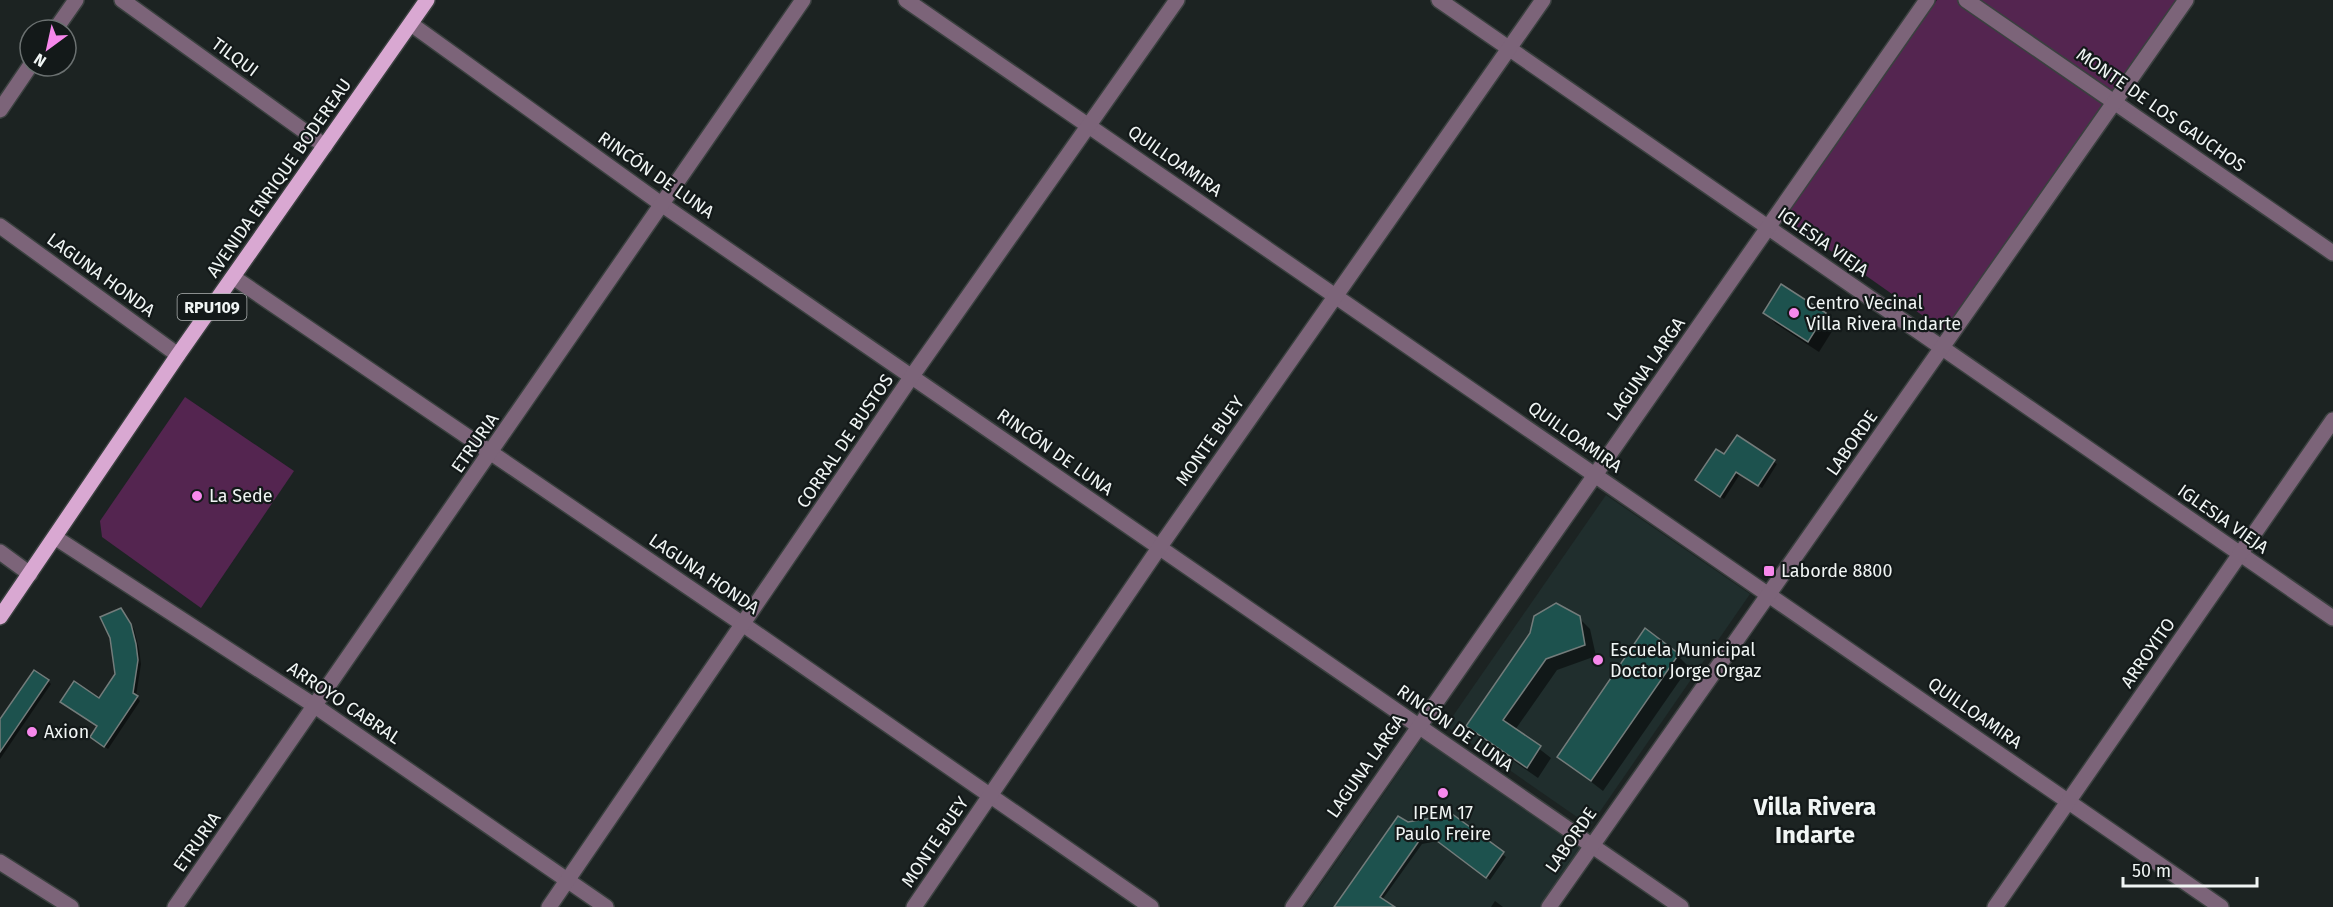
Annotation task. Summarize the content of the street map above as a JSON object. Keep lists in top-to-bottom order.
{
  "streets": {
    "main road": ["AVENIDA ENRIQUE BODEREAU", "RPU109"],
    "street": [
      "TILQUI",
      "MONTE DE LOS GAUCHOS",
      "QUILLOAMIRA",
      "RINCÓN DE LUNA",
      "IGLESIA VIEJA",
      "LAGUNA HONDA",
      "LAGUNA LARGA",
      "CORRAL DE BUSTOS",
      "MONTE BUEY",
      "ETRURIA",
      "LABORDE",
      "ARROYITO",
      "ARROYO CABRAL"
    ]
  },
  "crossings": [
    ["TILQUI", "AVENIDA ENRIQUE BODEREAU"],
    ["MONTE DE LOS GAUCHOS", "LABORDE"],
    ["QUILLOAMIRA", "LAGUNA LARGA"],
    ["QUILLOAMIRA", "CORRAL DE BUSTOS"],
    ["QUILLOAMIRA", "MONTE BUEY"],
    ["QUILLOAMIRA", "LABORDE"],
    ["QUILLOAMIRA", "ARROYITO"],
    ["RINCÓN DE LUNA", "AVENIDA ENRIQUE BODEREAU"],
    ["RINCÓN DE LUNA", "LAGUNA LARGA"],
    ["RINCÓN DE LUNA", "CORRAL DE BUSTOS"],
    ["RINCÓN DE LUNA", "MONTE BUEY"],
    ["RINCÓN DE LUNA", "ETRURIA"],
    ["RINCÓN DE LUNA", "LABORDE"],
    ["AVENIDA ENRIQUE BODEREAU", "LAGUNA HONDA"],
    ["AVENIDA ENRIQUE BODEREAU", "ARROYO CABRAL"],
    ["IGLESIA VIEJA", "LAGUNA LARGA"],
    ["IGLESIA VIEJA", "MONTE BUEY"],
    ["IGLESIA VIEJA", "LABORDE"],
    ["IGLESIA VIEJA", "ARROYITO"],
    ["LAGUNA HONDA", "CORRAL DE BUSTOS"],
    ["LAGUNA HONDA", "MONTE BUEY"],
    ["LAGUNA HONDA", "ETRURIA"],
    ["CORRAL DE BUSTOS", "ARROYO CABRAL"],
    ["ETRURIA", "ARROYO CABRAL"]
  ],
  "districts": ["Villa Rivera Indarte"],
  "places": {
    "other": [
      "Centro Vecinal Villa Rivera Indarte",
      "La Sede",
      "Escuela Municipal Doctor Jorge Orgaz",
      "Axion",
      "IPEM 17 Paulo Freire"
    ],
    "transit": ["Laborde 8800"]
  },
  "scale_bar": "50 m",
  "north": "bottom left"
}
